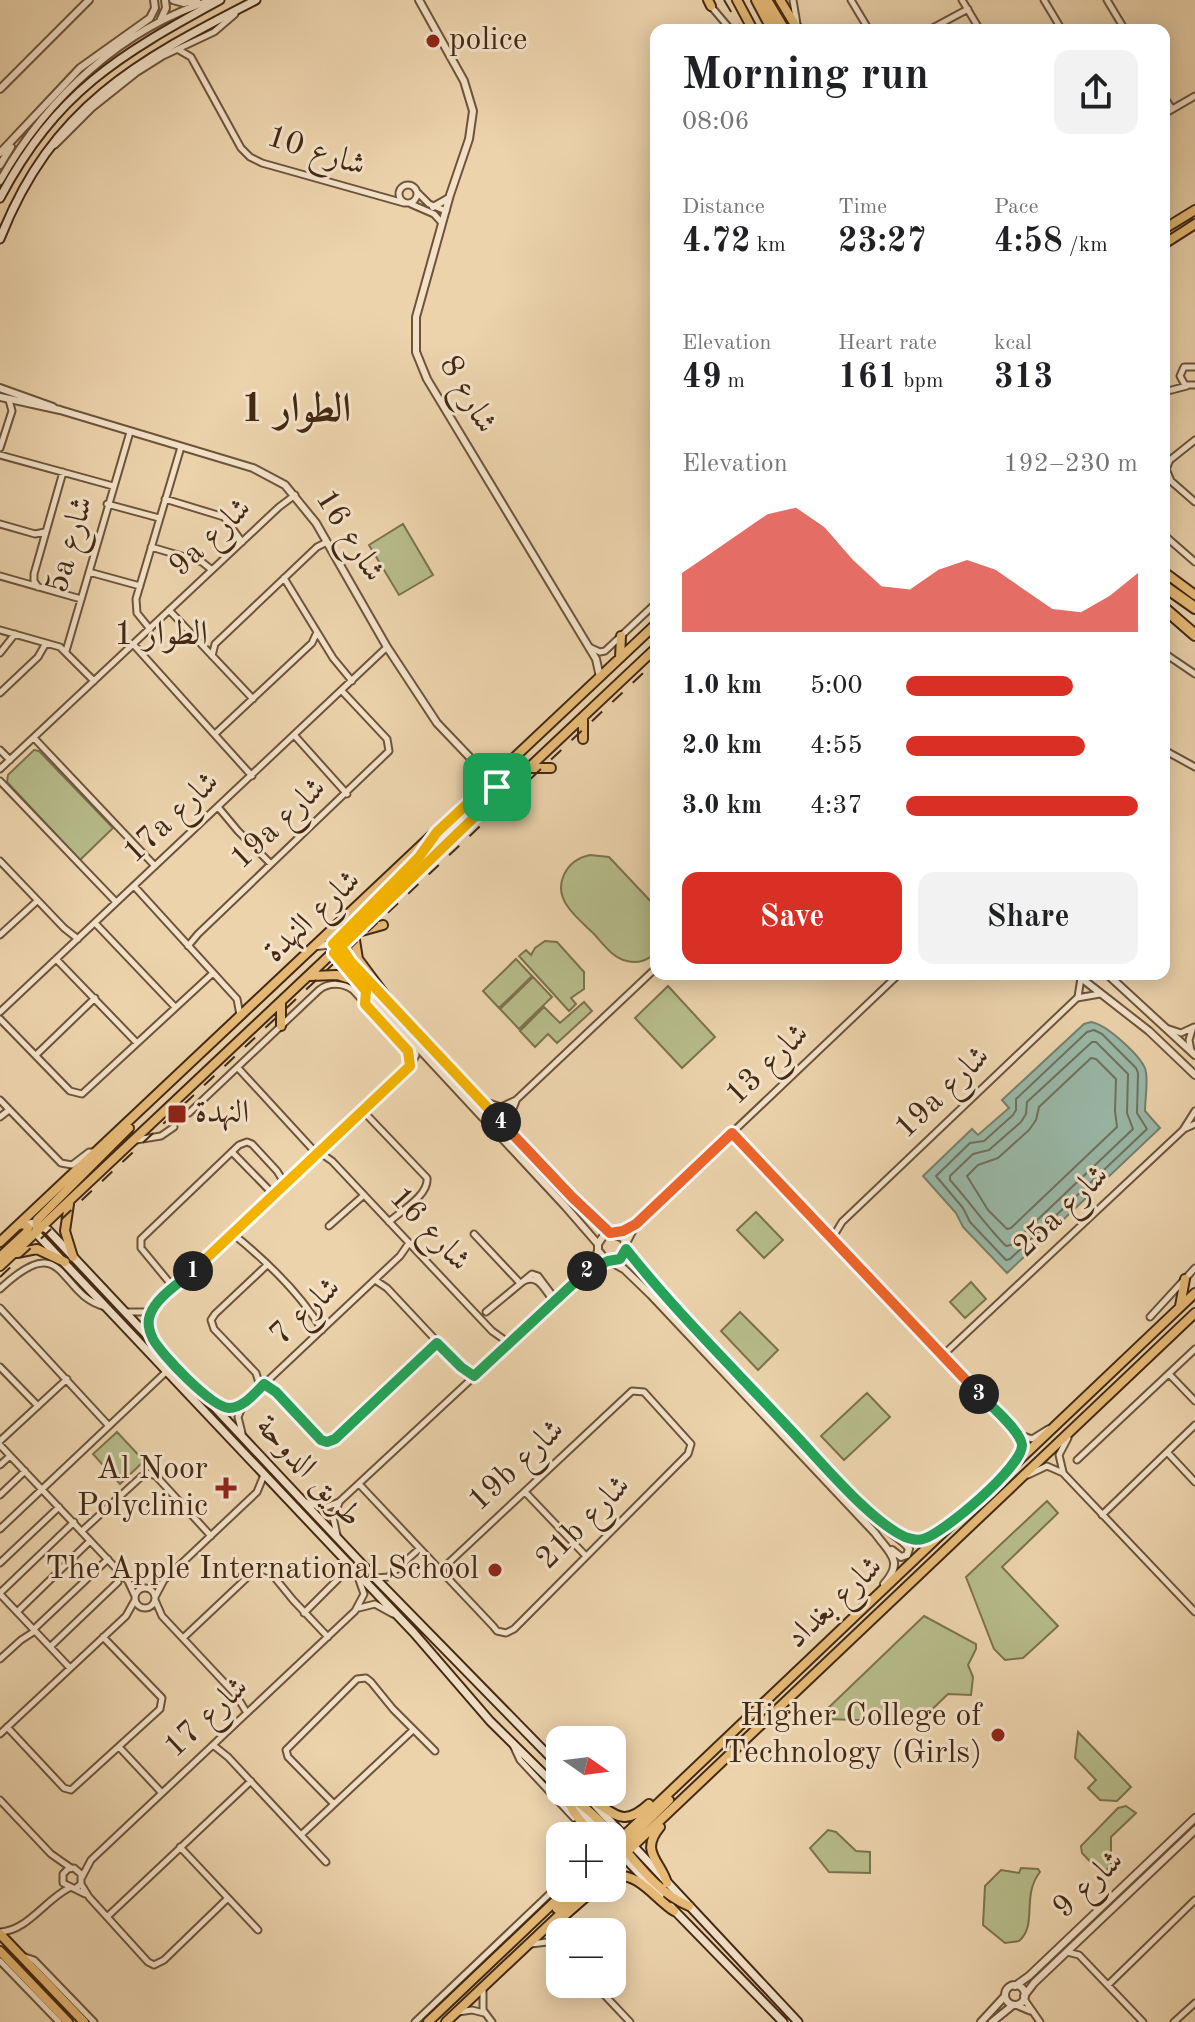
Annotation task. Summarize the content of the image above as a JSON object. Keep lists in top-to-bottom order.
{
  "streets": {
    "main road": ["شارع النهدة", "طريق الدوحة", "شارع بغداد"],
    "street": [
      "شارع 10",
      "شارع 8",
      "شارع 16",
      "9a شارع",
      "5a شارع",
      "17a شارع",
      "19a شارع",
      "شارع 13",
      "25a شارع",
      "شارع 7",
      "19b شارع",
      "21b شارع",
      "شارع 17",
      "شارع 9"
    ]
  },
  "crossings": [
    ["شارع 8", "شارع النهدة"],
    ["شارع 16", "9a شارع"],
    ["شارع 16", "5a شارع"],
    ["شارع 16", "17a شارع"],
    ["شارع 16", "شارع 7"],
    ["17a شارع", "19a شارع"],
    ["شارع النهدة", "طريق الدوحة"],
    ["19b شارع", "21b شارع"]
  ],
  "districts": ["الطوار 1", "الطوار 1"],
  "places": {
    "other": ["police", "The Apple International School", "Higher College of Technology (Girls)"],
    "transit": ["النهدة"],
    "health": ["Al Noor Polyclinic"]
  },
  "north": "right",
  "page": {
    "heading": ["Morning run", "08:06"],
    "stats": [
      ["Distance", "4.72 km"],
      ["Time", "23:27"],
      ["Pace", "4:58 /km"],
      ["Elevation", "49 m"],
      ["Heart rate", "161 bpm"],
      ["kcal", "313"]
    ],
    "chart": ["Elevation", "192–230 m"],
    "list": [
      {
        "name": "1.0 km",
        "note": "5:00"
      },
      {
        "name": "2.0 km",
        "note": "4:55"
      },
      {
        "name": "3.0 km",
        "note": "4:37"
      }
    ],
    "buttons": ["Save", "Share"],
    "pins": [
      "4",
      "1",
      "2",
      "3"
    ],
    "map_buttons": ["+", "−"]
  }
}
